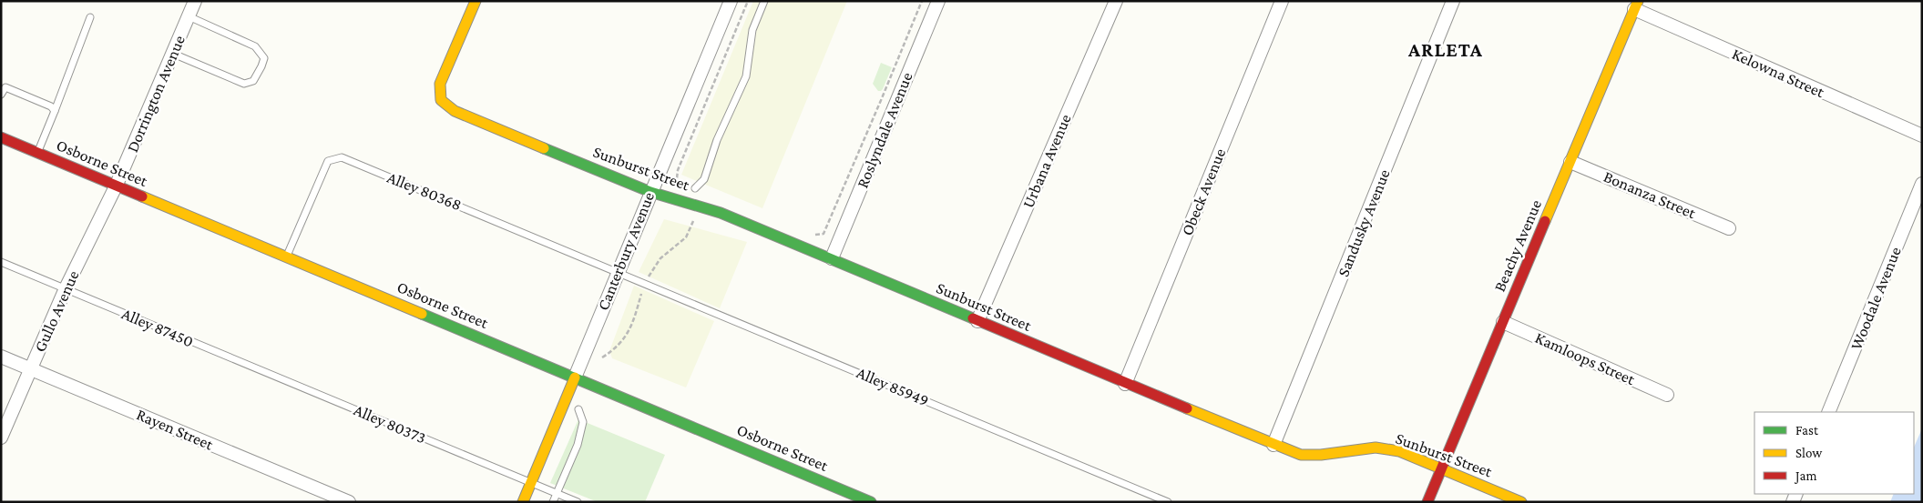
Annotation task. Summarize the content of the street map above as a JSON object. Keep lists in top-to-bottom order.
{
  "streets": {
    "street": [
      "Kelowna Street",
      "Dorrington Avenue",
      "Roslyndale Avenue",
      "Urbana Avenue",
      "Osborne Street",
      "Sunburst Street",
      "Obeck Avenue",
      "Bonanza Street",
      "Sandusky Avenue",
      "Beachy Avenue",
      "Canterbury Avenue",
      "Woodale Avenue",
      "Gullo Avenue",
      "Kamloops Street",
      "Rayen Street"
    ],
    "lane": [
      "Alley 80368",
      "Alley 87450",
      "Alley 85949",
      "Alley 80373"
    ]
  },
  "crossings": [
    ["Kelowna Street", "Beachy Avenue"],
    ["Dorrington Avenue", "Osborne Street"],
    ["Dorrington Avenue", "Gullo Avenue"],
    ["Roslyndale Avenue", "Sunburst Street"],
    ["Urbana Avenue", "Sunburst Street"],
    ["Osborne Street", "Alley 80368"],
    ["Osborne Street", "Canterbury Avenue"],
    ["Osborne Street", "Gullo Avenue"],
    ["Sunburst Street", "Obeck Avenue"],
    ["Sunburst Street", "Sandusky Avenue"],
    ["Sunburst Street", "Beachy Avenue"],
    ["Sunburst Street", "Canterbury Avenue"],
    ["Alley 80368", "Canterbury Avenue"],
    ["Alley 80368", "Alley 85949"],
    ["Bonanza Street", "Beachy Avenue"],
    ["Beachy Avenue", "Kamloops Street"],
    ["Canterbury Avenue", "Alley 85949"],
    ["Canterbury Avenue", "Alley 80373"],
    ["Gullo Avenue", "Alley 87450"],
    ["Gullo Avenue", "Rayen Street"],
    ["Alley 87450", "Alley 80373"]
  ],
  "districts": ["ARLETA"],
  "legend": ["Fast", "Slow", "Jam"]
}
